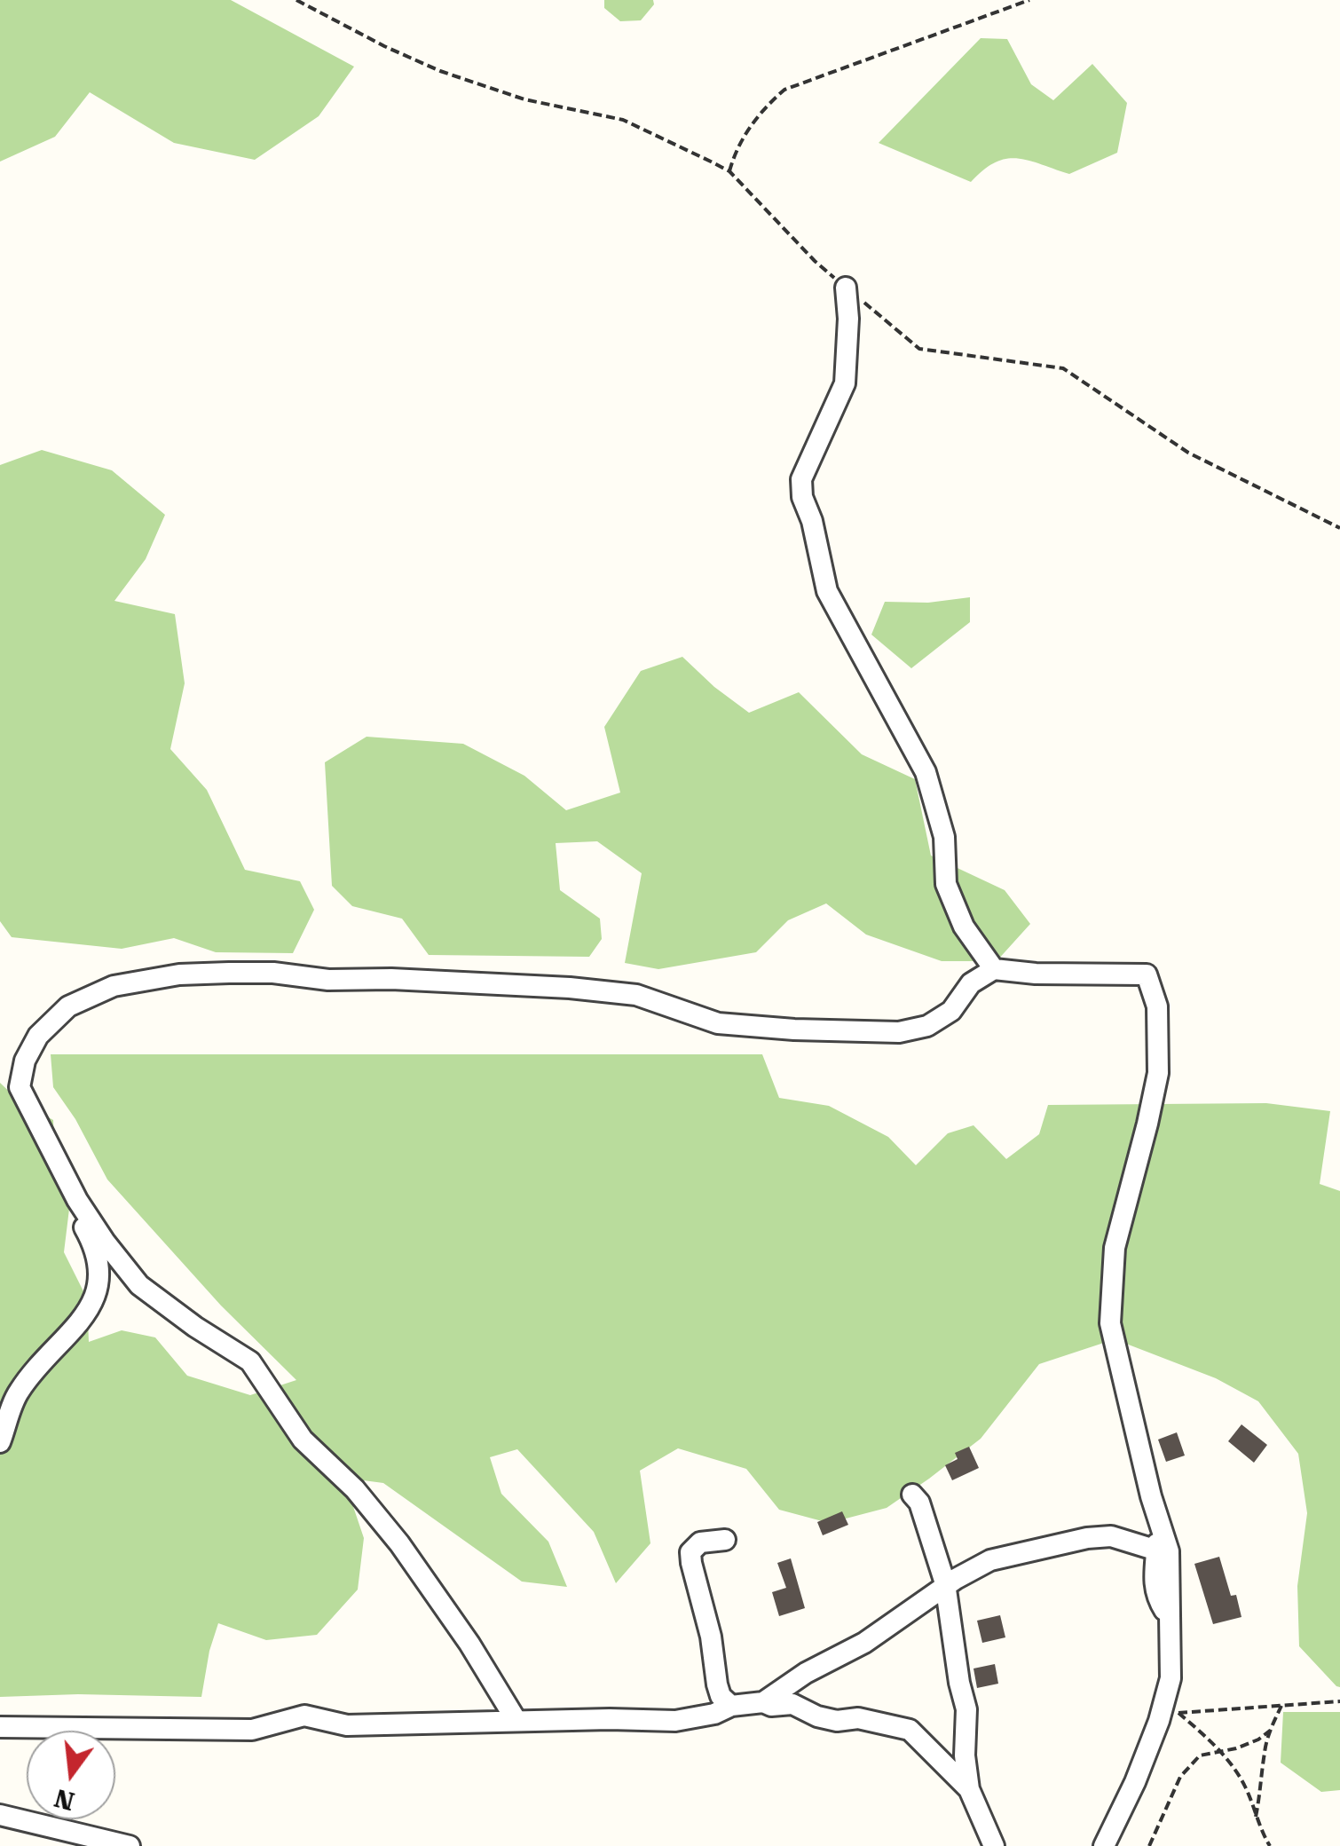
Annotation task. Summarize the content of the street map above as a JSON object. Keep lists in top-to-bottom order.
{
  "north": "bottom"
}
